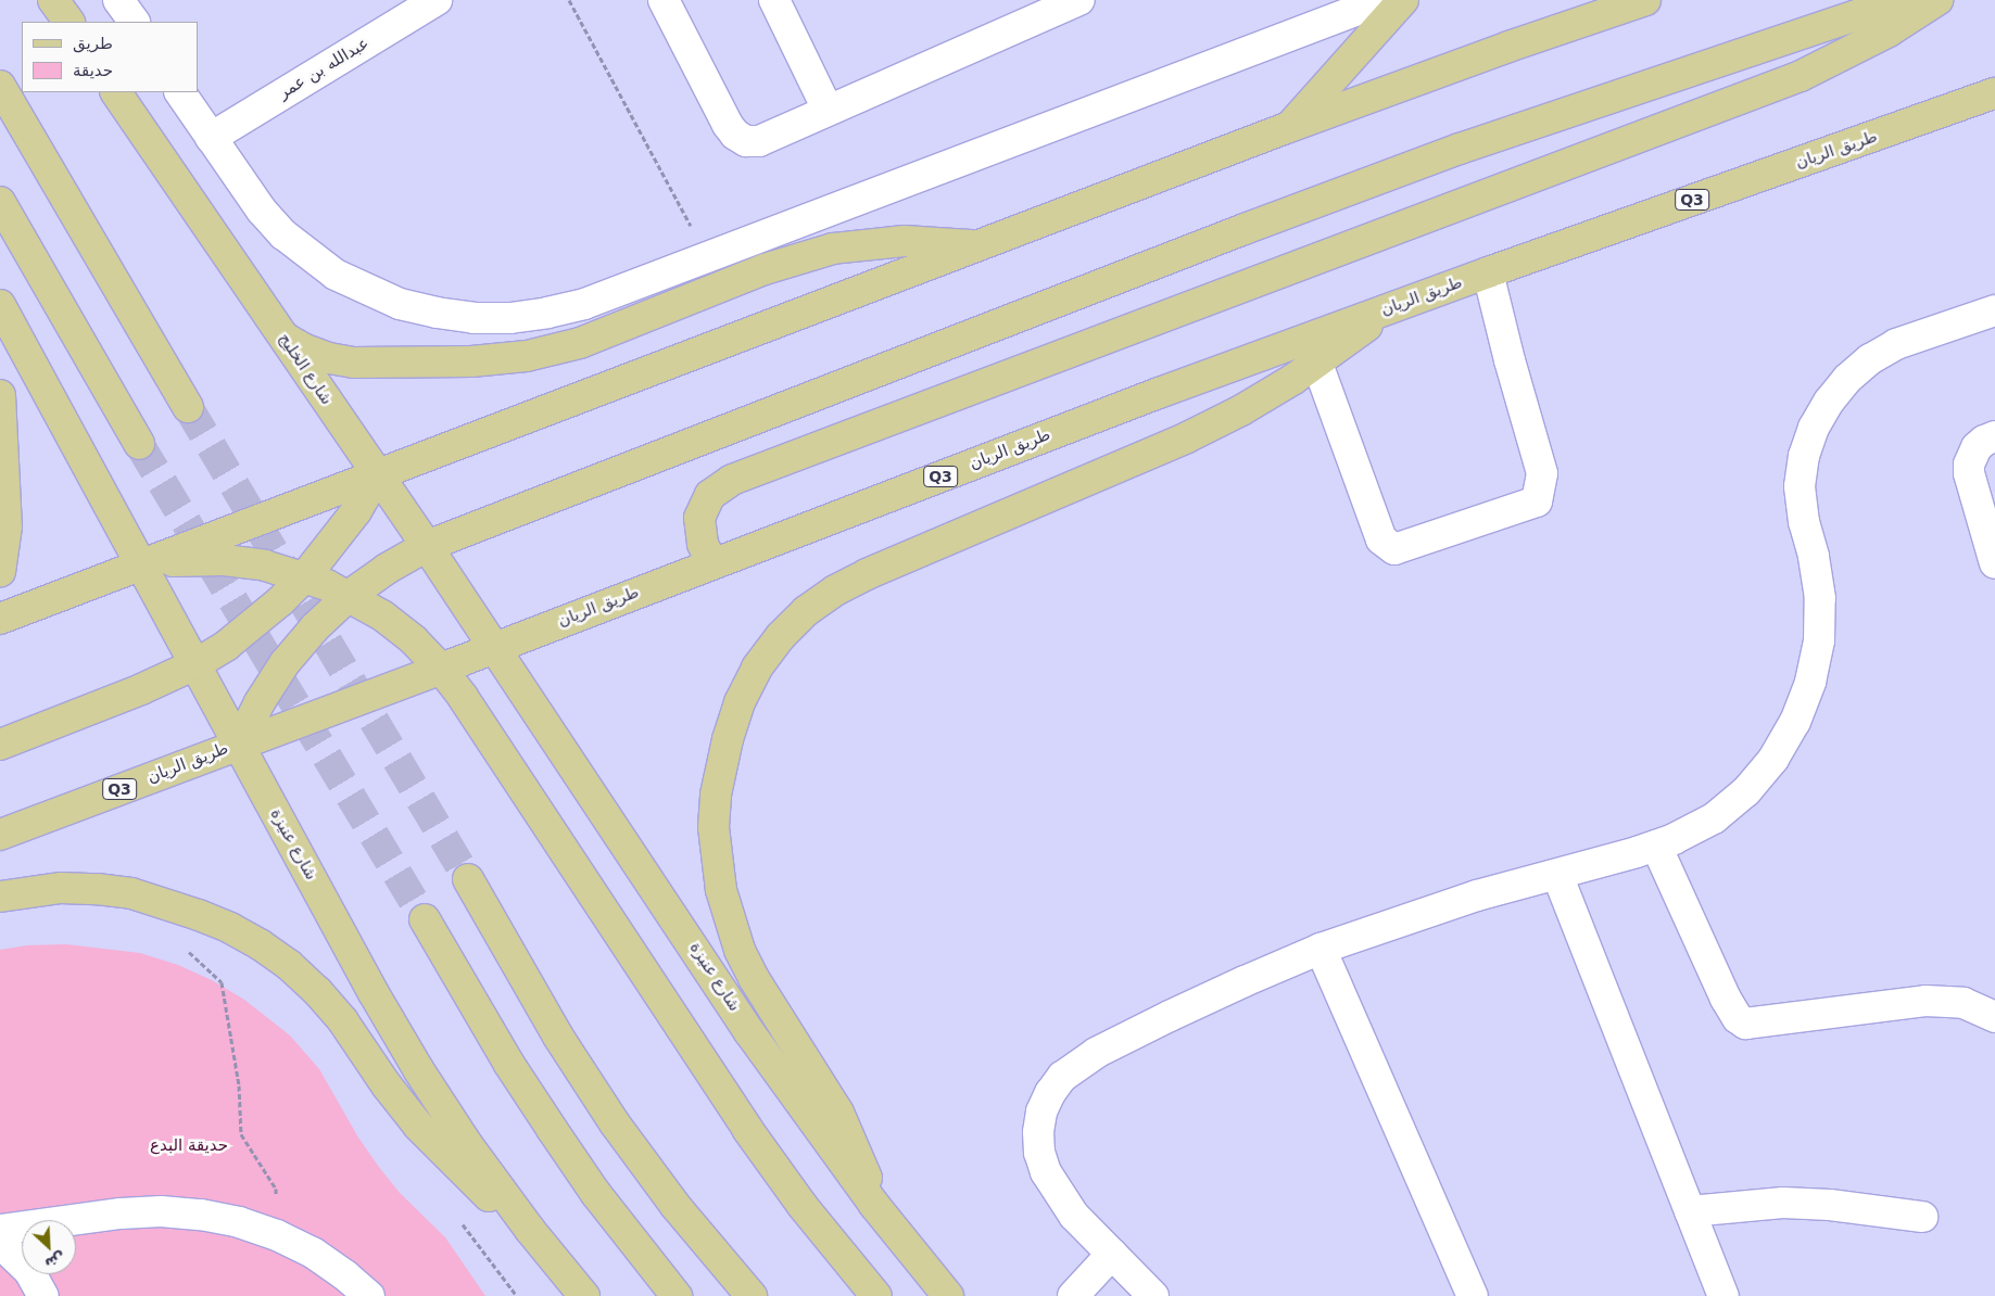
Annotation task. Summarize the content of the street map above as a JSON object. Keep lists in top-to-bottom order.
{
  "streets": {
    "main road": [
      "طريق الريان",
      "Q3",
      "شارع الخليج",
      "شارع عنيزة"
    ],
    "street": ["عبدالله بن عمر"]
  },
  "crossings": [
    ["طريق الريان", "شارع الخليج"],
    ["طريق الريان", "شارع عنيزة"],
    ["شارع الخليج", "شارع عنيزة"]
  ],
  "parks": ["حديقة البدع"],
  "legend": ["طريق", "حديقة"],
  "north": "bottom right"
}
